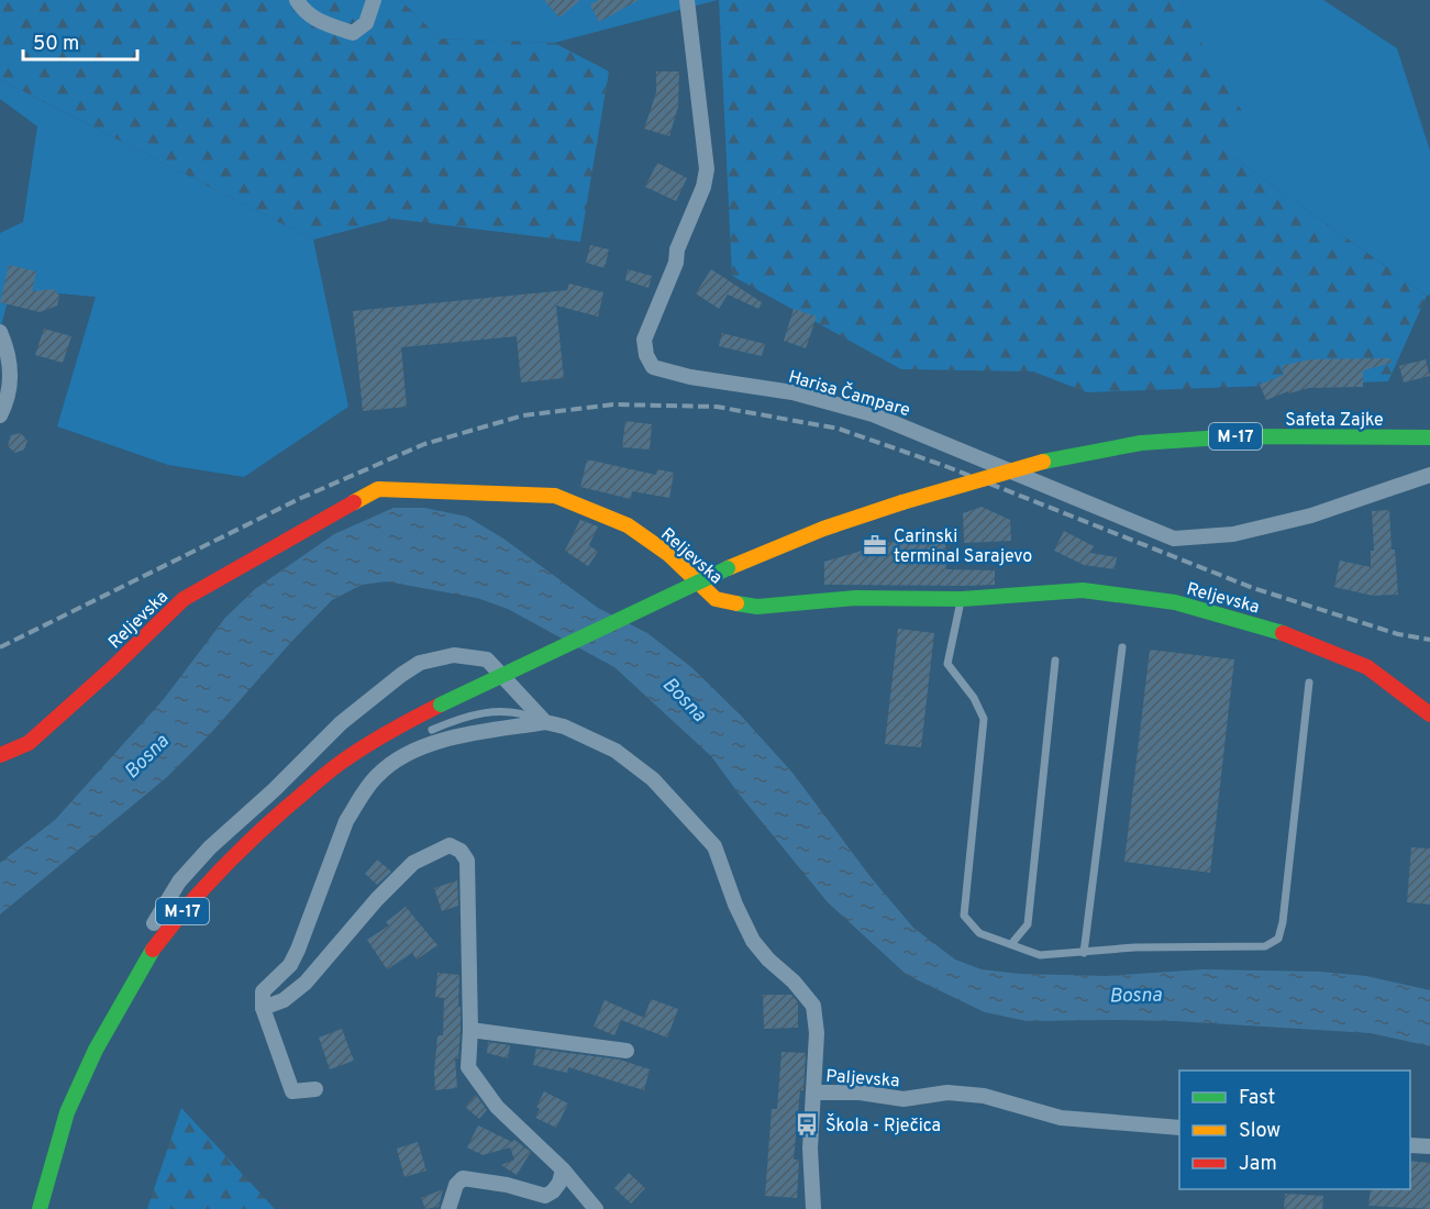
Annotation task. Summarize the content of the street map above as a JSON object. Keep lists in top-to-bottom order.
{
  "streets": {
    "main road": ["Safeta Zajke", "M-17", "Reljevska"],
    "street": ["Harisa Čampare", "Paljevska"]
  },
  "water": ["Bosna"],
  "places": {
    "office": ["Carinski terminal Sarajevo"],
    "bus stop": ["Škola - Rječica"]
  },
  "legend": ["Fast", "Slow", "Jam"],
  "scale_bar": "50 m"
}
